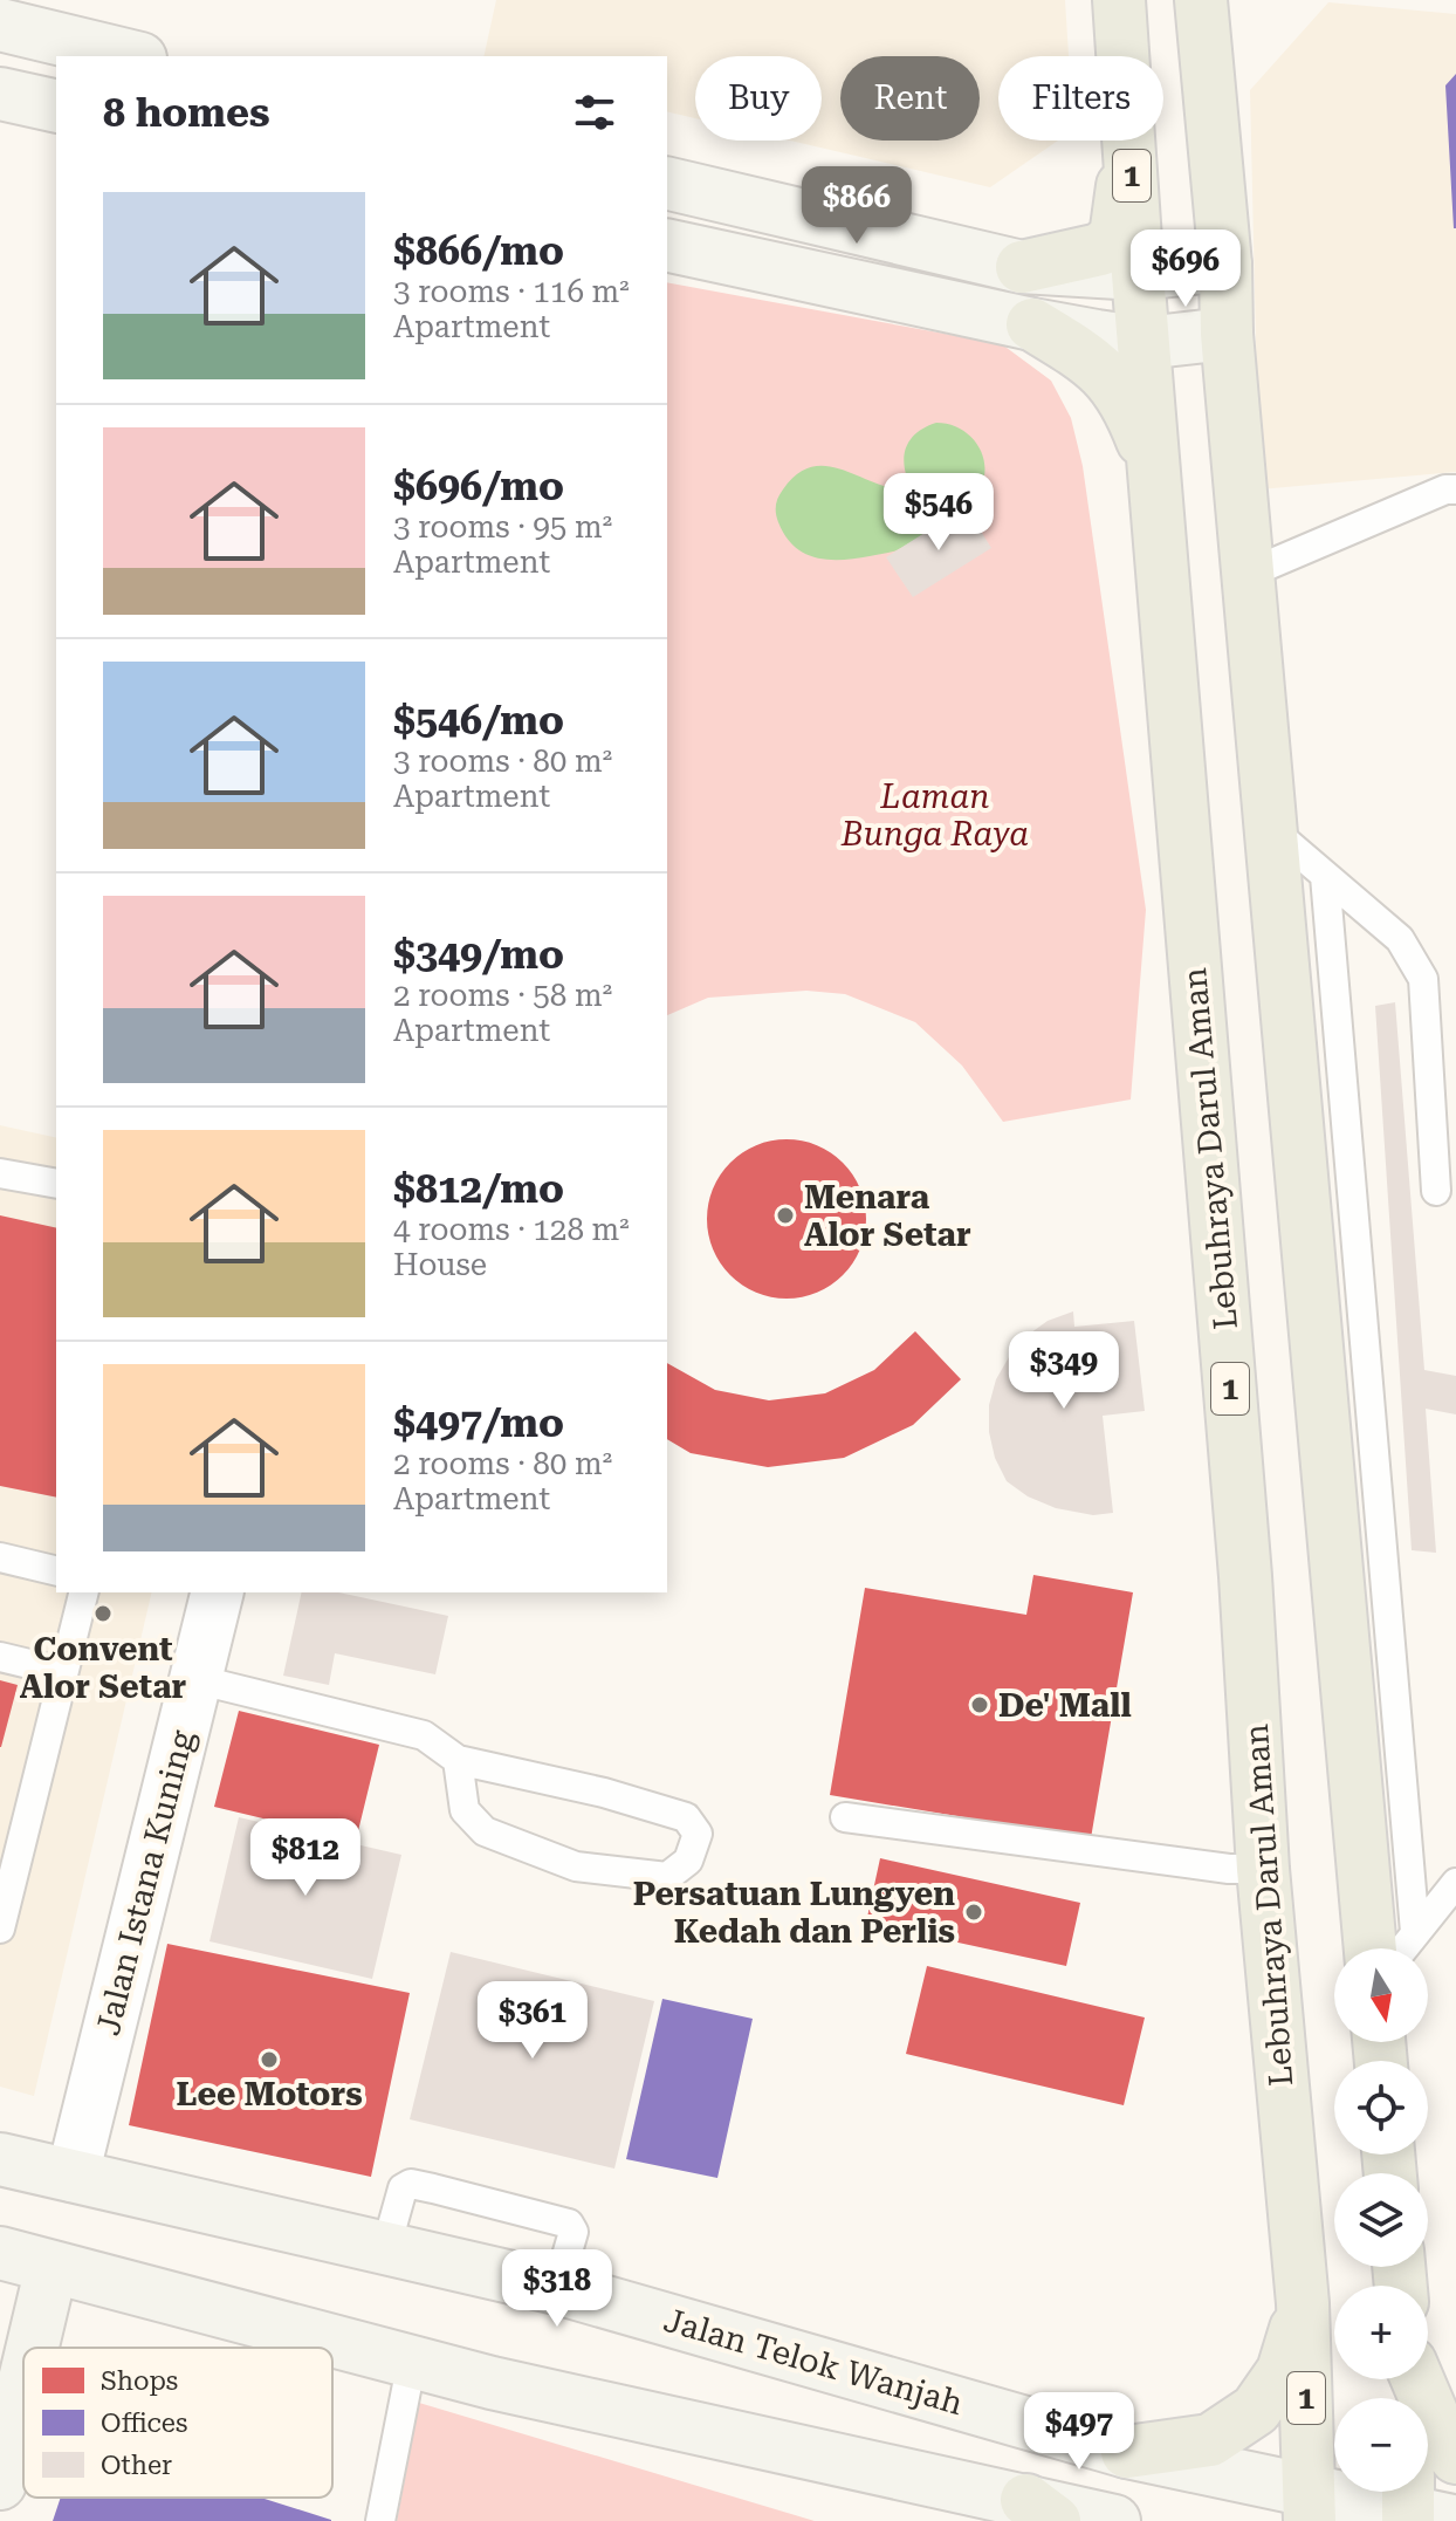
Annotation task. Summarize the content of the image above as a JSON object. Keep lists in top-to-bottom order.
{
  "streets": {
    "main road": ["1", "Lebuhraya Darul Aman", "Jalan Telok Wanjah"],
    "street": ["Jalan Istana Kuning"]
  },
  "crossings": [
    ["Lebuhraya Darul Aman", "Jalan Telok Wanjah"],
    ["Jalan Istana Kuning", "Jalan Telok Wanjah"]
  ],
  "parks": ["Laman Bunga Raya"],
  "places": [
    "Menara Alor Setar",
    "Convent Alor Setar",
    "De' Mall",
    "Persatuan Lungyen Kedah dan Perlis",
    "Lee Motors"
  ],
  "legend": ["Shops", "Offices", "Other"],
  "north": "bottom",
  "page": {
    "chip": ["Buy", "Rent", "Filters"],
    "heading": "8 homes",
    "price": [
      "$866",
      "$696",
      "$546",
      "$349",
      "$812",
      "$361",
      "$318",
      "$497"
    ],
    "list": [
      {
        "name": "$866/mo",
        "note": "3 rooms · 116 m² · Apartment"
      },
      {
        "name": "$696/mo",
        "note": "3 rooms · 95 m² · Apartment"
      },
      {
        "name": "$546/mo",
        "note": "3 rooms · 80 m² · Apartment"
      },
      {
        "name": "$349/mo",
        "note": "2 rooms · 58 m² · Apartment"
      },
      {
        "name": "$812/mo",
        "note": "4 rooms · 128 m² · House"
      },
      {
        "name": "$497/mo",
        "note": "2 rooms · 80 m² · Apartment"
      }
    ],
    "map_buttons": ["+", "−"]
  }
}
